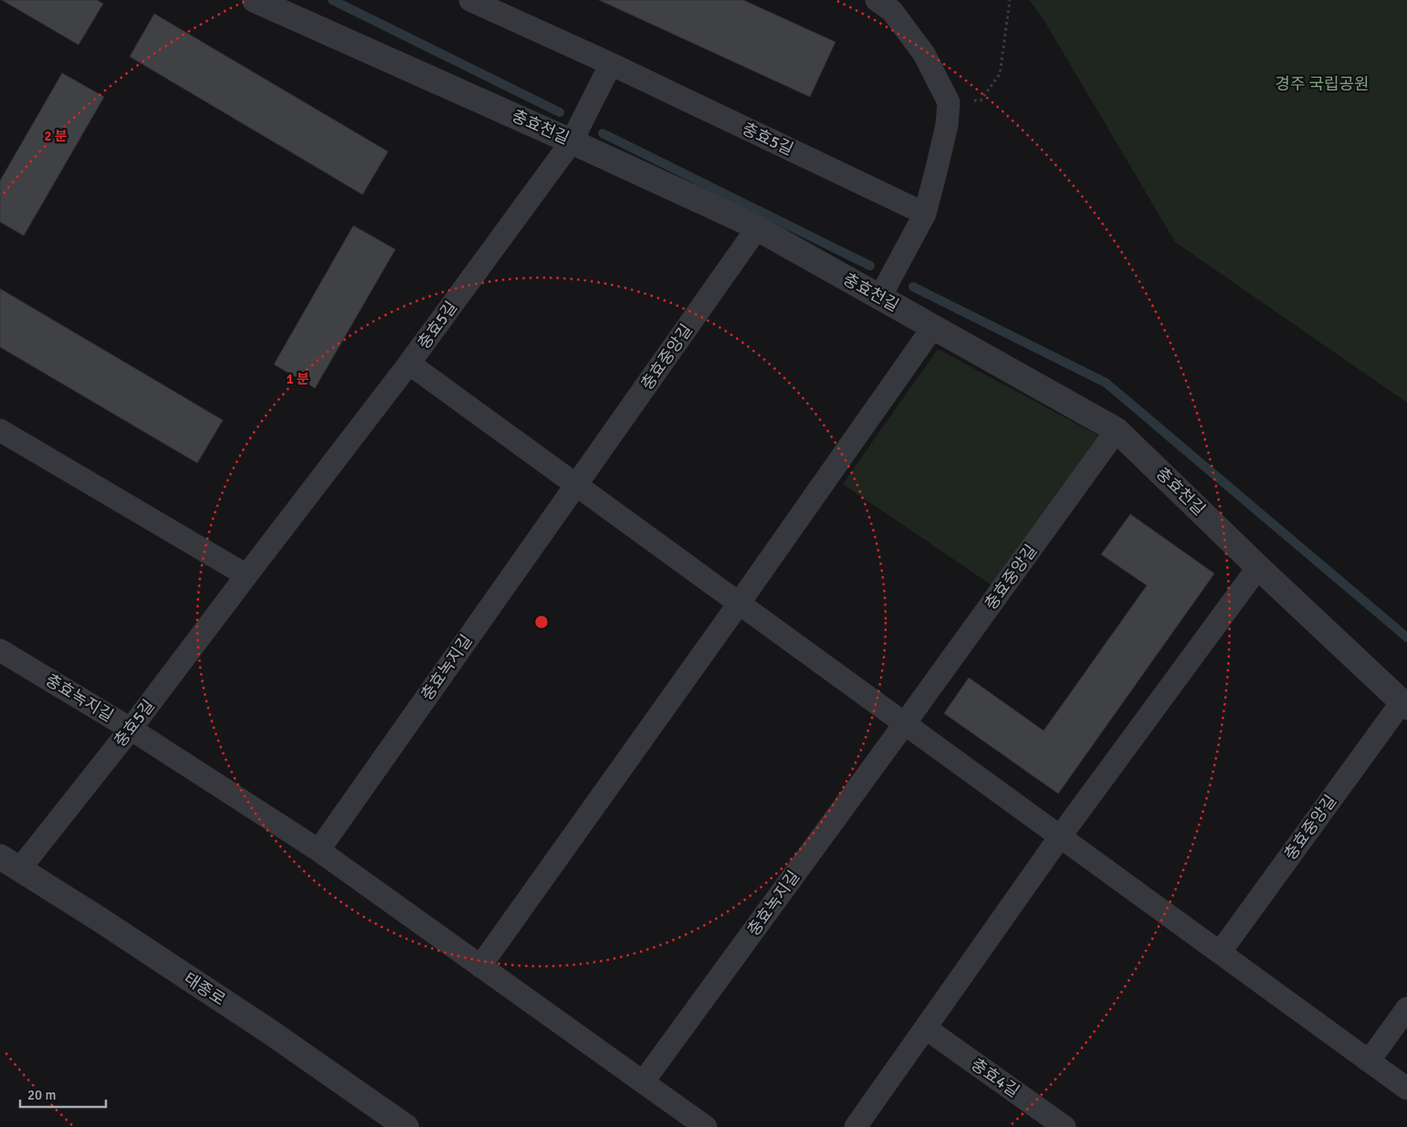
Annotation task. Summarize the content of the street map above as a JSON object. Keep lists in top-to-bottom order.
{
  "streets": {
    "street": [
      "충효천길",
      "충효5길",
      "충효중앙길",
      "충효녹지길",
      "태종로",
      "충효4길"
    ]
  },
  "crossings": [
    ["충효천길", "충효5길"],
    ["충효천길", "충효중앙길"],
    ["충효5길", "충효녹지길"],
    ["충효5길", "태종로"],
    ["충효중앙길", "충효녹지길"]
  ],
  "parks": ["경주 국립공원"],
  "scale_bar": "20 m",
  "rings": ["2 분", "1 분"]
}
